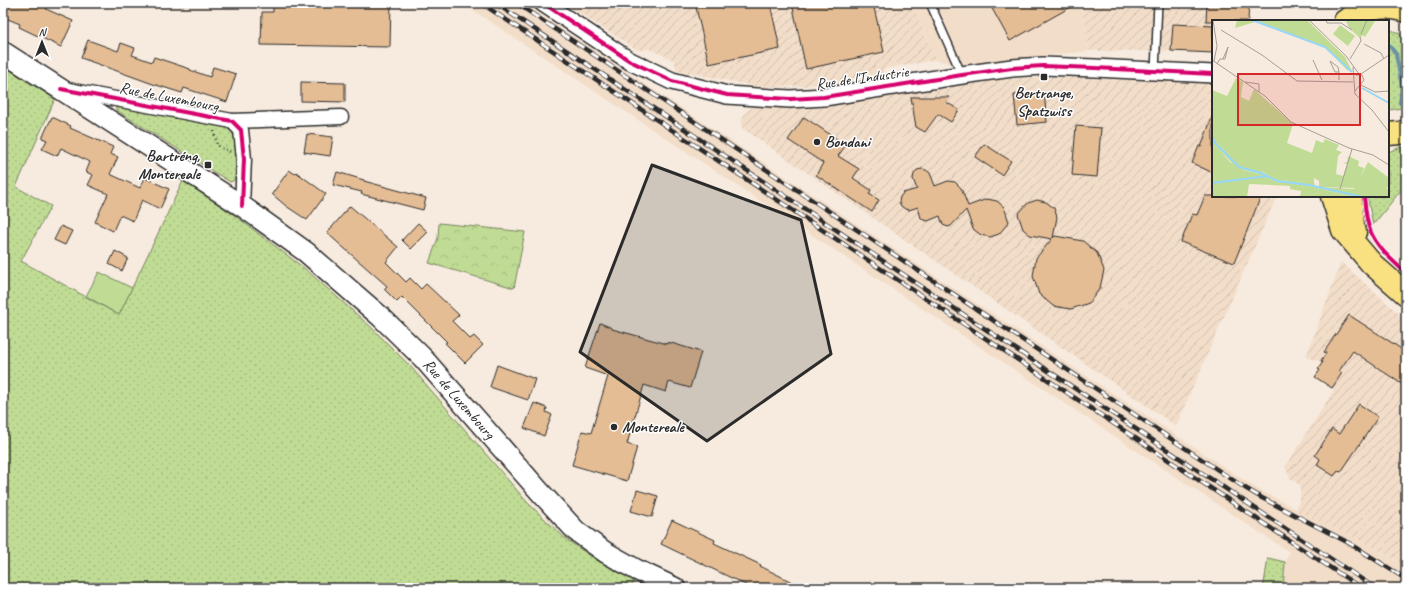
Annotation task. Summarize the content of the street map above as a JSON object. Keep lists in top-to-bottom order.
{
  "streets": {
    "main road": ["Rue de Luxembourg"],
    "street": ["Rue de l'Industrie"]
  },
  "places": {
    "transit": ["Bertrange, Spatzwiss", "Bartréng, Montereale"],
    "other": ["Bondani", "Montereale"]
  },
  "north": "top"
}
